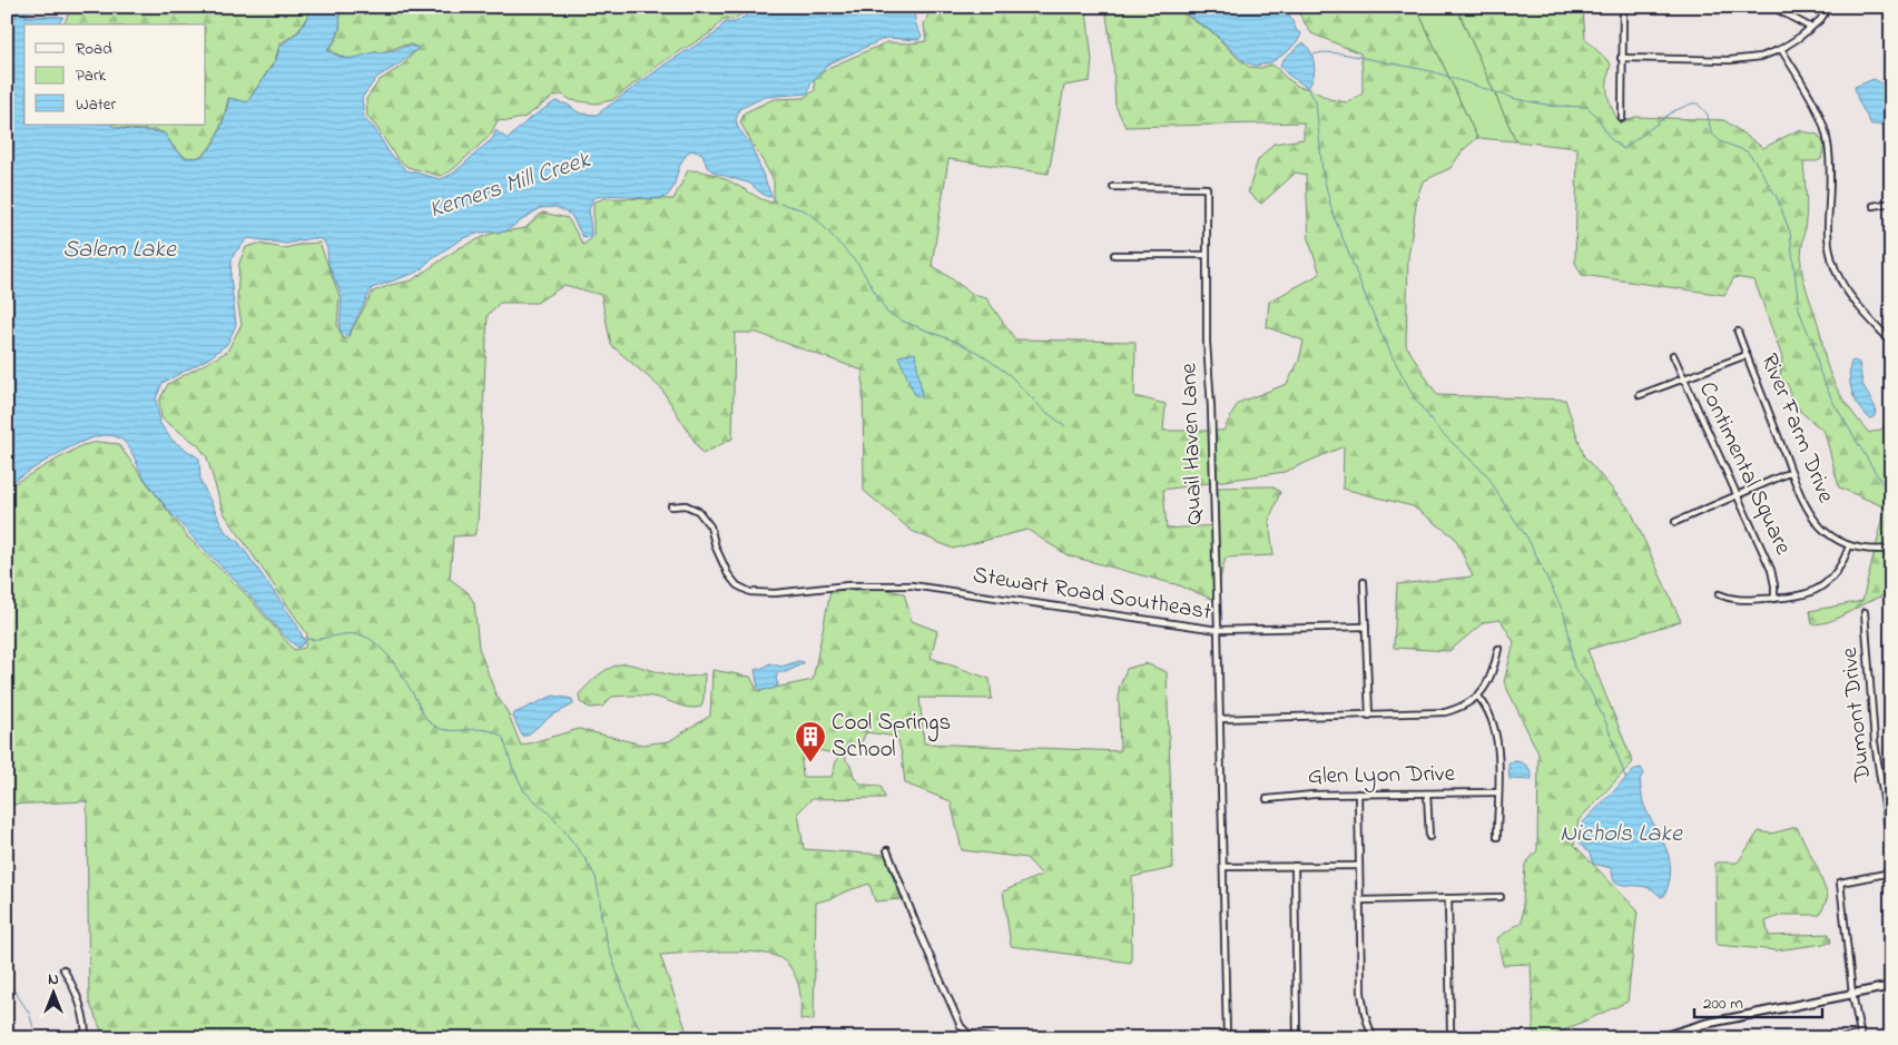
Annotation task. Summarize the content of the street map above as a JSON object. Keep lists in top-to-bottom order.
{
  "streets": {
    "street": [
      "River Farm Drive",
      "Quail Haven Lane",
      "Contimental Square",
      "Stewart Road Southeast",
      "Dumont Drive",
      "Glen Lyon Drive"
    ]
  },
  "crossings": [
    ["Quail Haven Lane", "Stewart Road Southeast"]
  ],
  "water": ["Kerners Mill Creek", "Salem Lake", "Nichols Lake"],
  "places": {
    "building": ["Cool Springs School"]
  },
  "legend": ["Road", "Park", "Water"],
  "scale_bar": "200 m",
  "north": "top"
}
